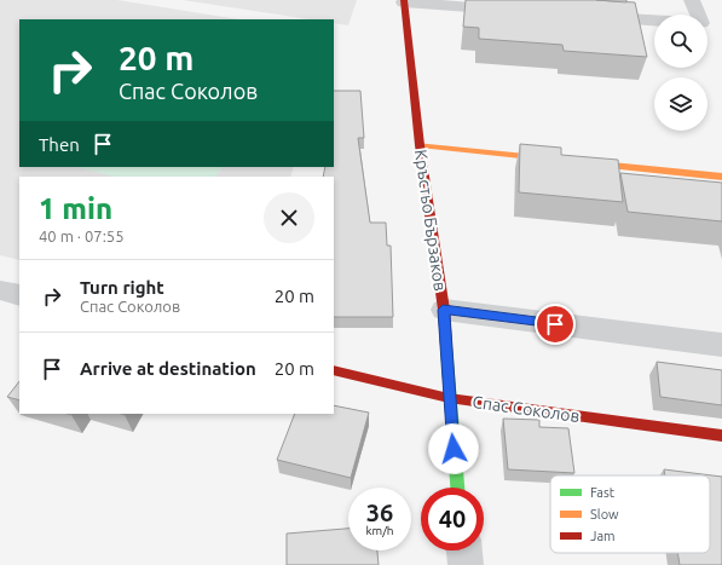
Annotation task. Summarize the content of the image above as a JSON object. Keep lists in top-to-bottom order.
{
  "streets": {
    "street": ["Кръстьо Бързаков", "Спас Соколов"]
  },
  "crossings": [
    ["Кръстьо Бързаков", "Спас Соколов"]
  ],
  "legend": ["Fast", "Slow", "Jam"],
  "page": {
    "turn": ["20 m", "Спас Соколов"],
    "then": "Then",
    "heading": ["1 min", "40 m · 07:55"],
    "list": [
      {
        "name": "Turn right",
        "note": "Спас Соколов",
        "value": "20 m"
      },
      {
        "name": "Arrive at destination",
        "value": "20 m"
      }
    ],
    "speed": "36 km/h",
    "limit": "40"
  }
}
